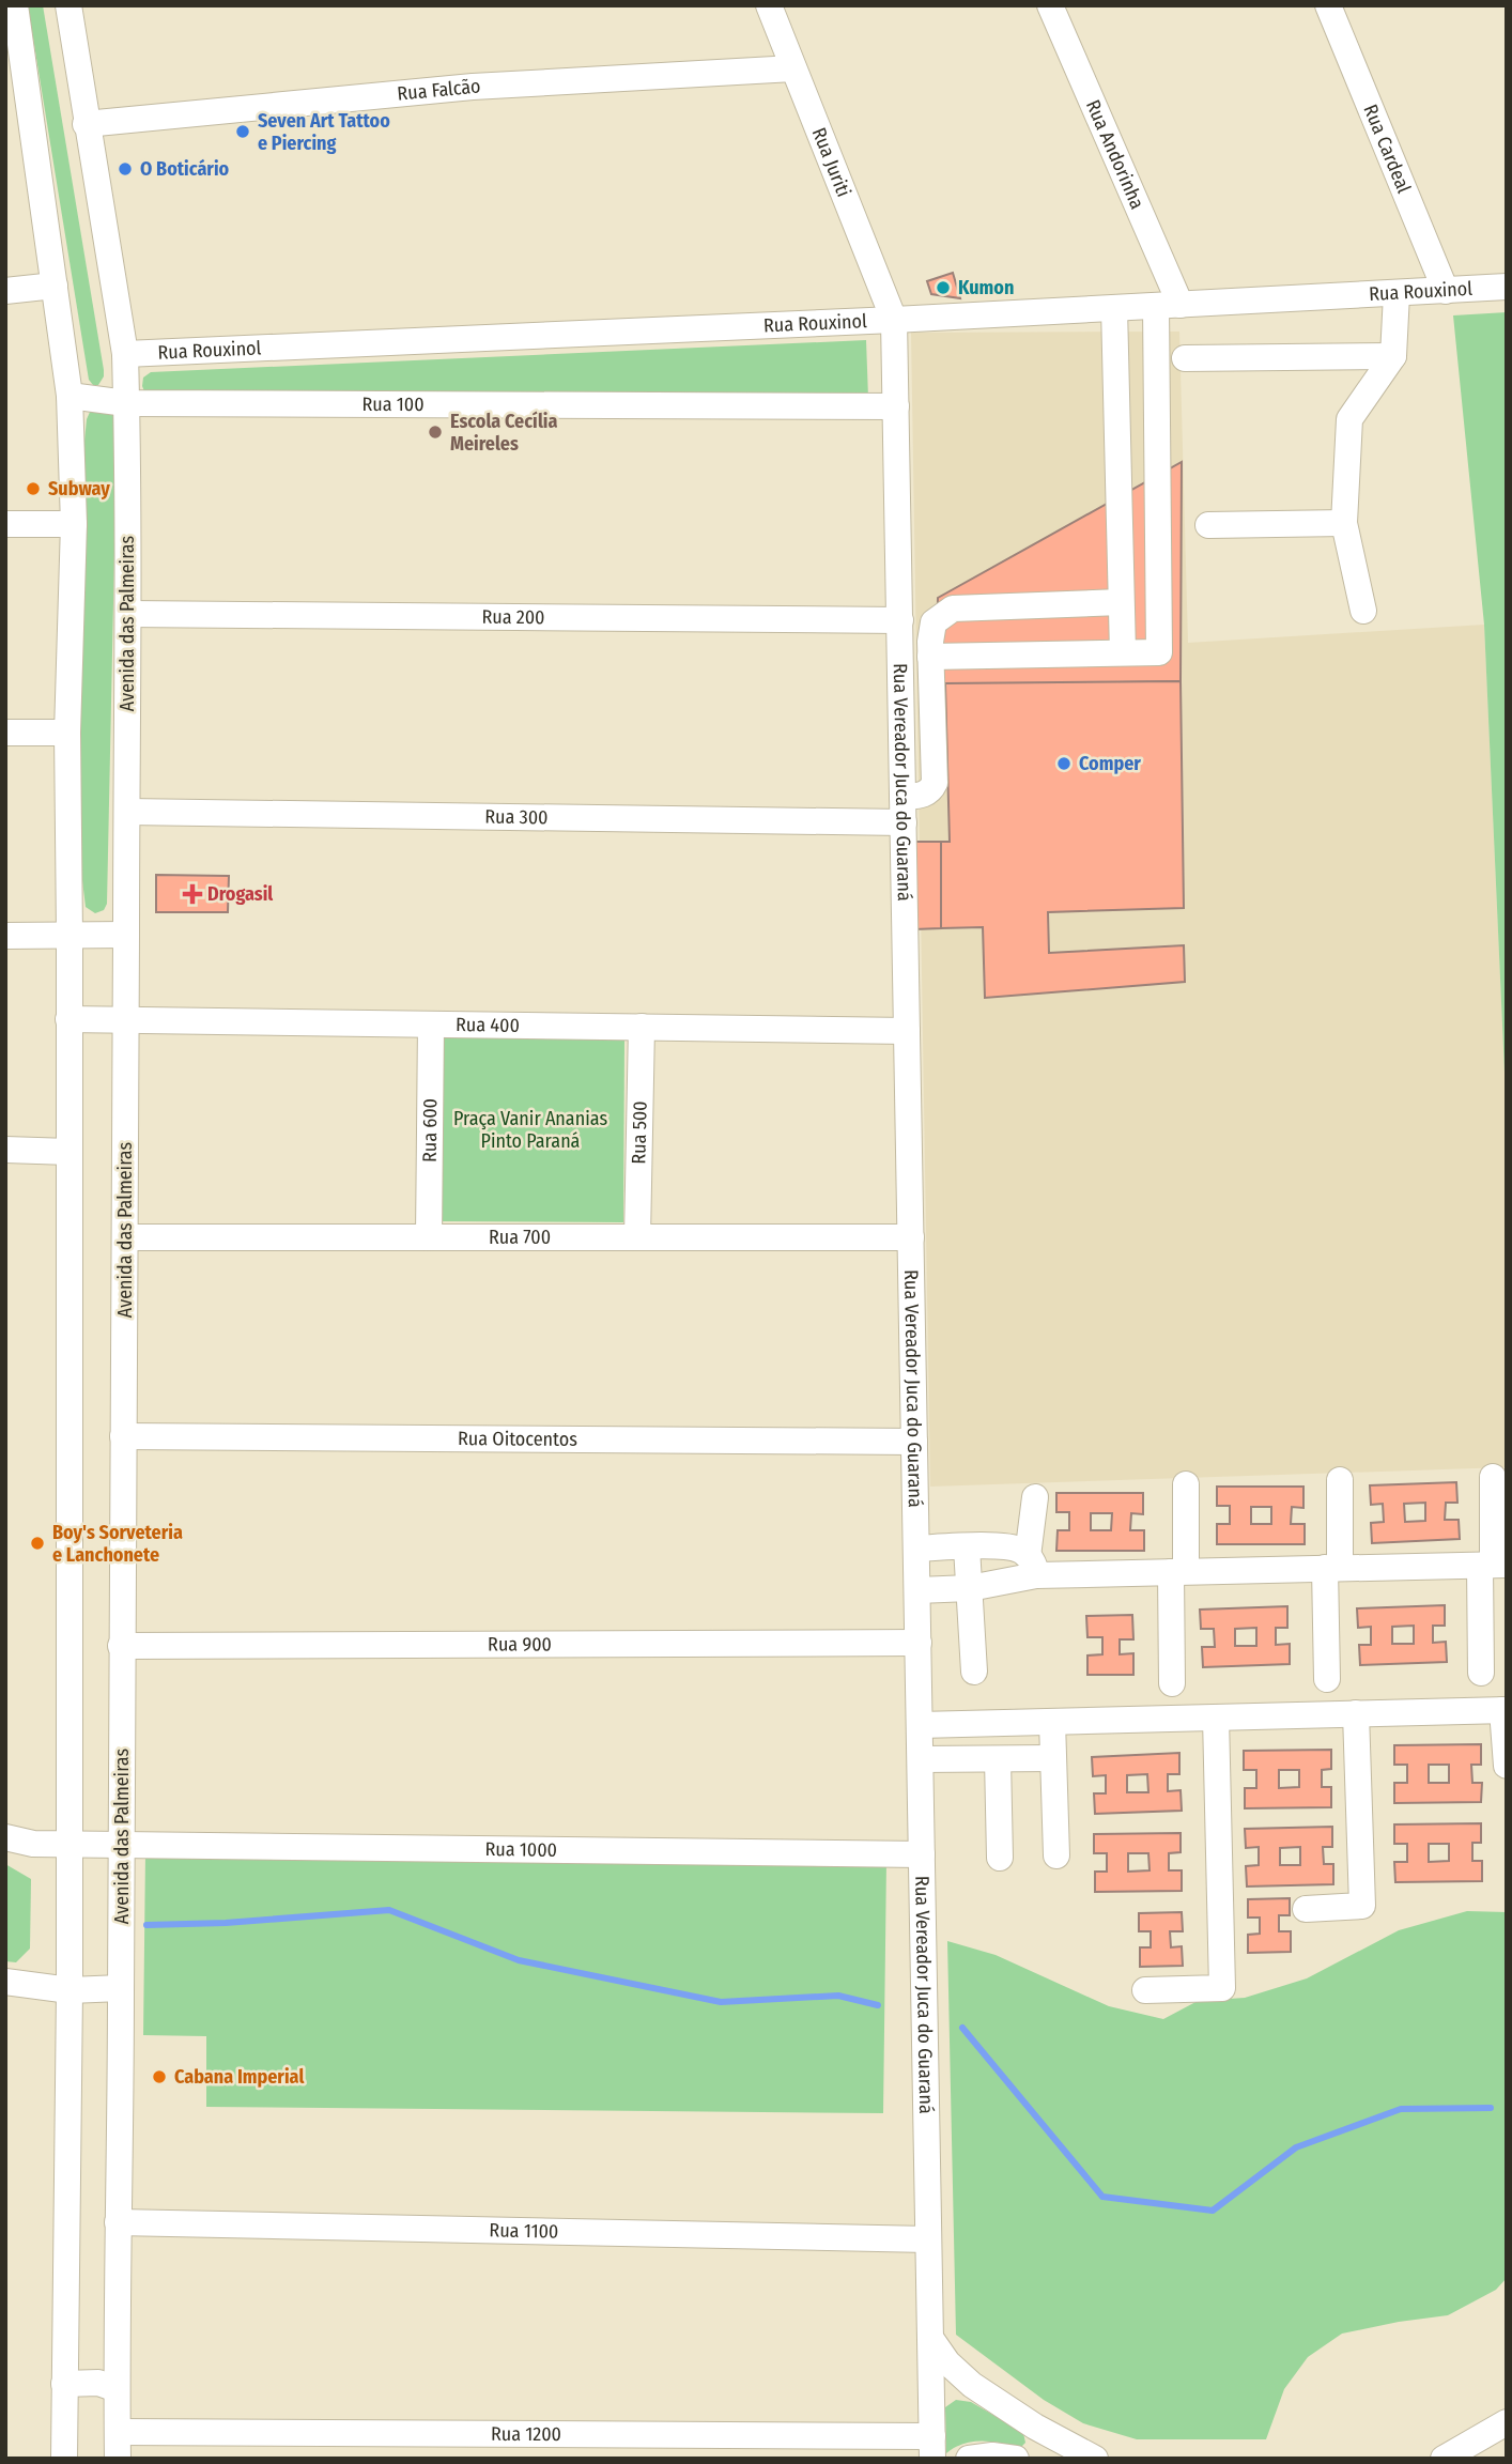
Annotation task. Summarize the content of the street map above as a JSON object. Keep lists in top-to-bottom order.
{
  "streets": {
    "street": [
      "Rua Falcão",
      "Rua Cardeal",
      "Rua Andorinha",
      "Rua Juriti",
      "Rua Rouxinol",
      "Rua 100",
      "Rua 200",
      "Avenida das Palmeiras",
      "Rua Vereador Juca do Guaraná",
      "Rua 300",
      "Rua 400",
      "Rua 600",
      "Rua 500",
      "Rua 700",
      "Rua Oitocentos",
      "Rua 900",
      "Rua 1000",
      "Rua 1100",
      "Rua 1200"
    ]
  },
  "crossings": [
    ["Rua Falcão", "Rua Juriti"],
    ["Rua Falcão", "Avenida das Palmeiras"],
    ["Rua Cardeal", "Rua Rouxinol"],
    ["Rua Andorinha", "Rua Rouxinol"],
    ["Rua Juriti", "Rua Rouxinol"],
    ["Rua Juriti", "Rua Vereador Juca do Guaraná"],
    ["Rua Rouxinol", "Avenida das Palmeiras"],
    ["Rua Rouxinol", "Rua Vereador Juca do Guaraná"],
    ["Rua 100", "Avenida das Palmeiras"],
    ["Rua 100", "Rua Vereador Juca do Guaraná"],
    ["Rua 200", "Avenida das Palmeiras"],
    ["Rua 200", "Rua Vereador Juca do Guaraná"],
    ["Avenida das Palmeiras", "Rua 300"],
    ["Avenida das Palmeiras", "Rua 400"],
    ["Avenida das Palmeiras", "Rua 700"],
    ["Avenida das Palmeiras", "Rua Oitocentos"],
    ["Avenida das Palmeiras", "Rua 900"],
    ["Avenida das Palmeiras", "Rua 1000"],
    ["Avenida das Palmeiras", "Rua 1100"],
    ["Avenida das Palmeiras", "Rua 1200"],
    ["Rua Vereador Juca do Guaraná", "Rua 300"],
    ["Rua Vereador Juca do Guaraná", "Rua 400"],
    ["Rua Vereador Juca do Guaraná", "Rua 700"],
    ["Rua Vereador Juca do Guaraná", "Rua Oitocentos"],
    ["Rua Vereador Juca do Guaraná", "Rua 900"],
    ["Rua Vereador Juca do Guaraná", "Rua 1000"],
    ["Rua Vereador Juca do Guaraná", "Rua 1100"],
    ["Rua Vereador Juca do Guaraná", "Rua 1200"],
    ["Rua 400", "Rua 600"],
    ["Rua 400", "Rua 500"],
    ["Rua 600", "Rua 700"],
    ["Rua 500", "Rua 700"]
  ],
  "parks": ["Praça Vanir Ananias Pinto Paraná"],
  "places": {
    "other": [
      "Seven Art Tattoo e Piercing",
      "O Boticário",
      "Kumon",
      "Escola Cecília Meireles",
      "Subway",
      "Comper",
      "Boy's Sorveteria e Lanchonete",
      "Cabana Imperial"
    ],
    "health": ["Drogasil"]
  }
}
